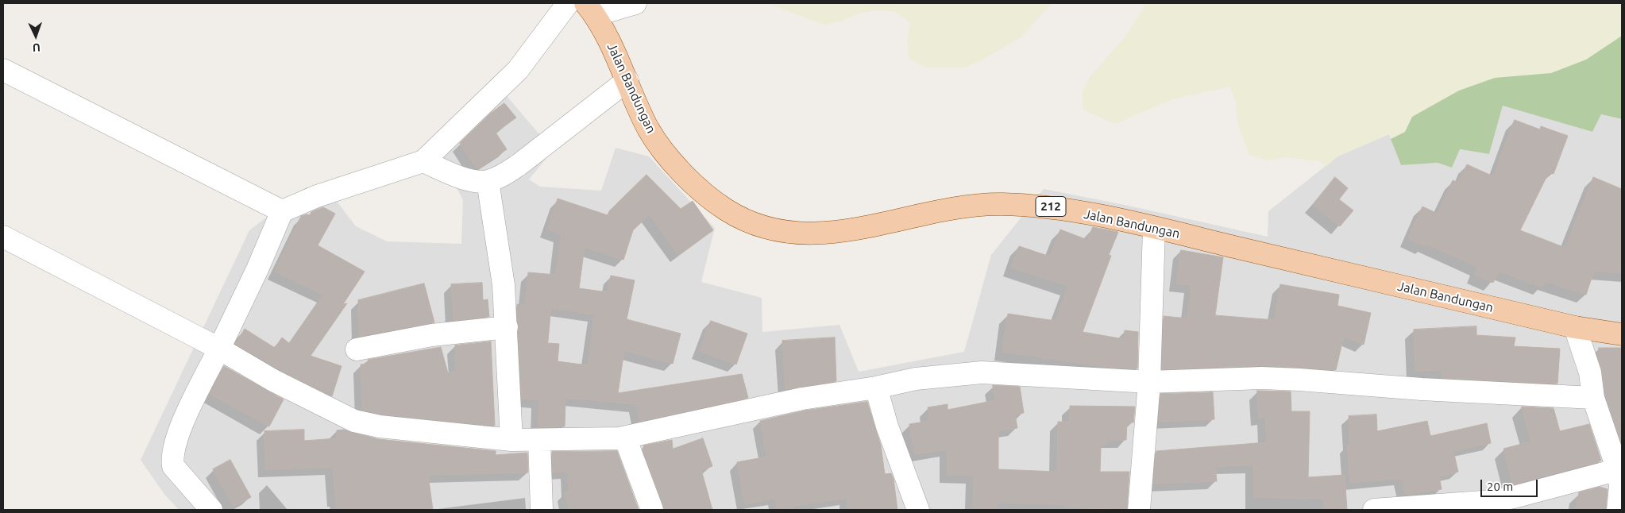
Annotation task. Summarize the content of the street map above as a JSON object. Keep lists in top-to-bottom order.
{
  "streets": {
    "main road": ["Jalan Bandungan", "212"]
  },
  "scale_bar": "20 m",
  "north": "bottom"
}
